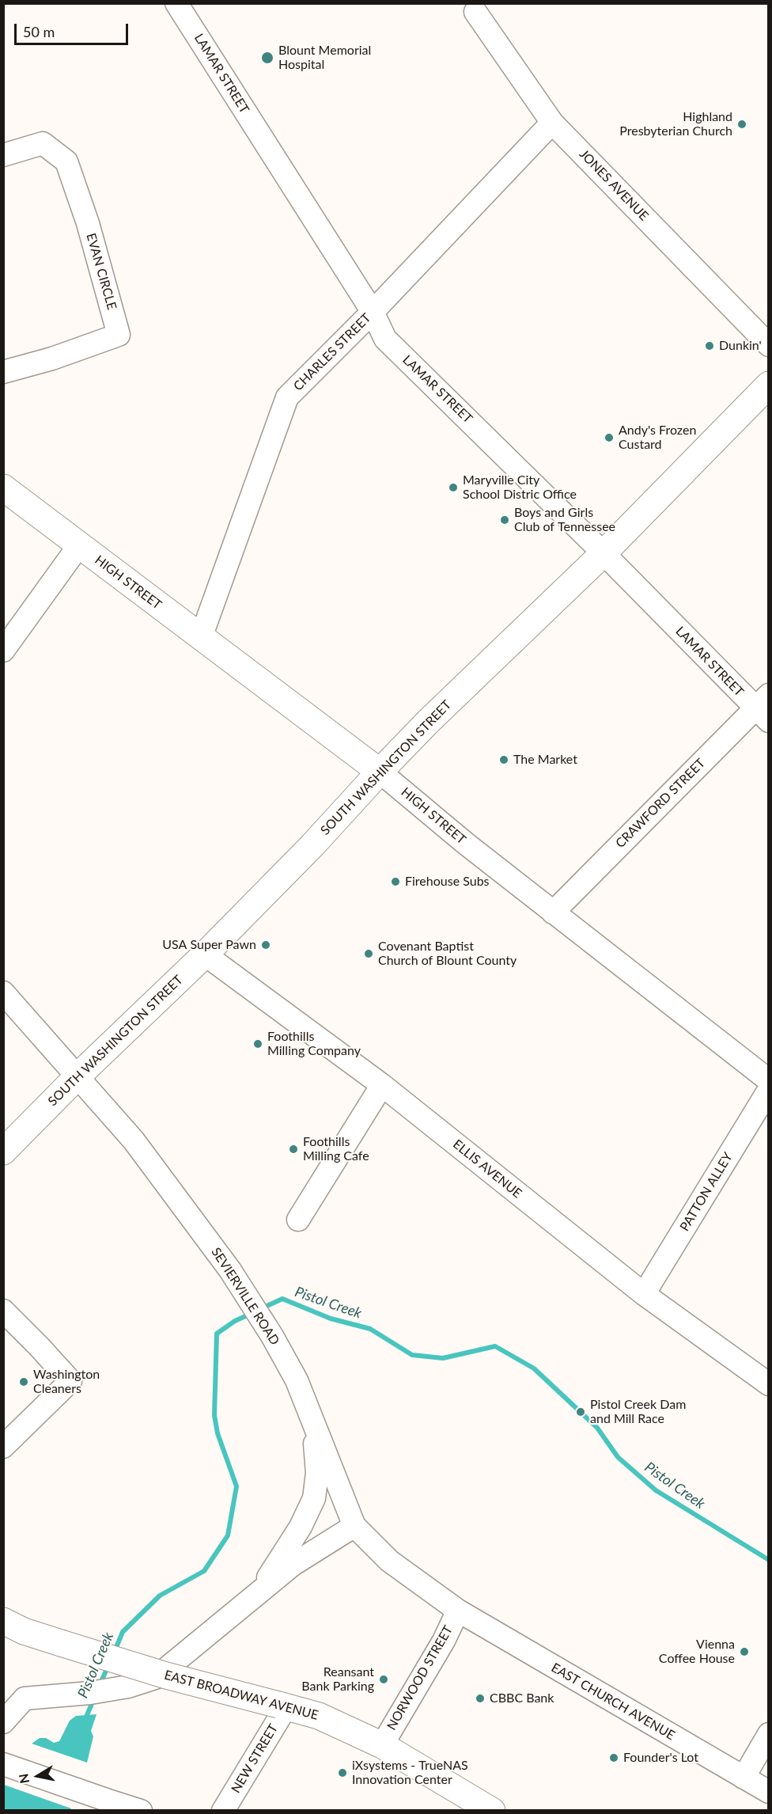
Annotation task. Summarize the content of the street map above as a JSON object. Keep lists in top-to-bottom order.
{
  "streets": {
    "main road": ["HIGH STREET", "SOUTH WASHINGTON STREET", "EAST BROADWAY AVENUE"],
    "street": [
      "LAMAR STREET",
      "JONES AVENUE",
      "EVAN CIRCLE",
      "CHARLES STREET",
      "CRAWFORD STREET",
      "ELLIS AVENUE",
      "PATTON ALLEY",
      "SEVIERVILLE ROAD",
      "NORWOOD STREET",
      "EAST CHURCH AVENUE",
      "NEW STREET"
    ]
  },
  "crossings": [
    ["LAMAR STREET", "CHARLES STREET"],
    ["LAMAR STREET", "SOUTH WASHINGTON STREET"],
    ["LAMAR STREET", "CRAWFORD STREET"],
    ["JONES AVENUE", "CHARLES STREET"],
    ["CHARLES STREET", "HIGH STREET"],
    ["HIGH STREET", "SOUTH WASHINGTON STREET"],
    ["HIGH STREET", "CRAWFORD STREET"],
    ["SOUTH WASHINGTON STREET", "ELLIS AVENUE"],
    ["SOUTH WASHINGTON STREET", "SEVIERVILLE ROAD"],
    ["ELLIS AVENUE", "PATTON ALLEY"],
    ["SEVIERVILLE ROAD", "NORWOOD STREET"],
    ["SEVIERVILLE ROAD", "EAST CHURCH AVENUE"],
    ["NORWOOD STREET", "EAST BROADWAY AVENUE"],
    ["NORWOOD STREET", "EAST CHURCH AVENUE"],
    ["EAST BROADWAY AVENUE", "NEW STREET"]
  ],
  "water": ["Pistol Creek"],
  "places": [
    "Blount Memorial Hospital",
    "Highland Presbyterian Church",
    "Dunkin'",
    "Andy's Frozen Custard",
    "Maryville City School Distric Office",
    "Boys and Girls Club of Tennessee",
    "The Market",
    "Firehouse Subs",
    "USA Super Pawn",
    "Covenant Baptist Church of Blount County",
    "Foothills Milling Company",
    "Foothills Milling Cafe",
    "Washington Cleaners",
    "Pistol Creek Dam and Mill Race",
    "Vienna Coffee House",
    "Reansant Bank Parking",
    "CBBC Bank",
    "Founder's Lot",
    "iXsystems - TrueNAS Innovation Center"
  ],
  "scale_bar": "50 m",
  "north": "left"
}
